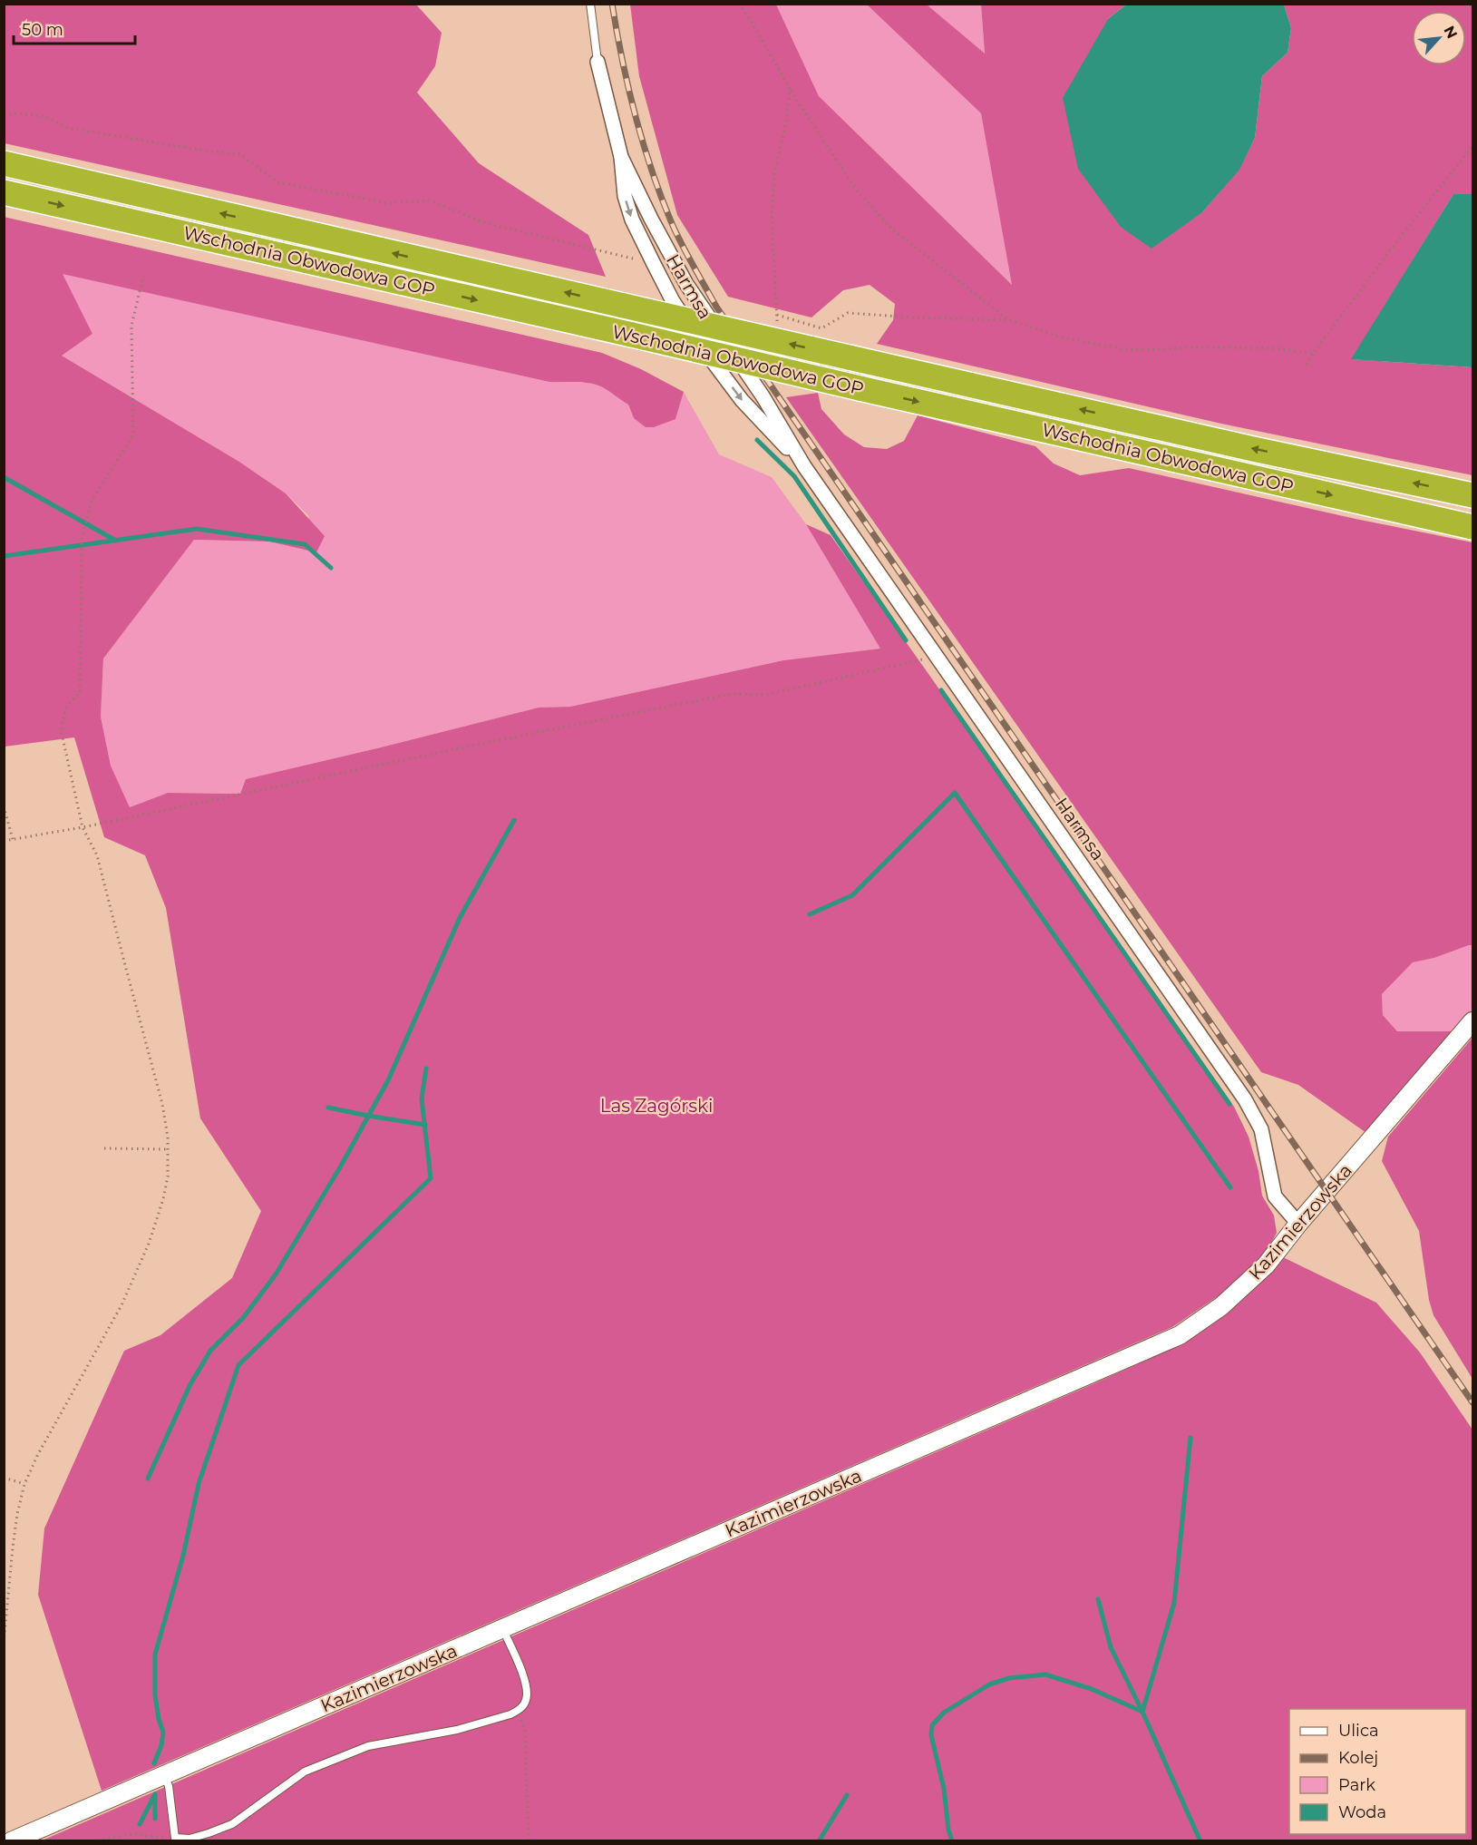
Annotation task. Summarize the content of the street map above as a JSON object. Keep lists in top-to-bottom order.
{
  "streets": {
    "highway": ["Wschodnia Obwodowa GOP"],
    "street": ["Harmsa", "Kazimierzowska"]
  },
  "crossings": [
    ["Harmsa", "Kazimierzowska"]
  ],
  "parks": ["Las Zagórski"],
  "legend": [
    "Ulica",
    "Kolej",
    "Park",
    "Woda"
  ],
  "scale_bar": "50 m",
  "north": "top right"
}
